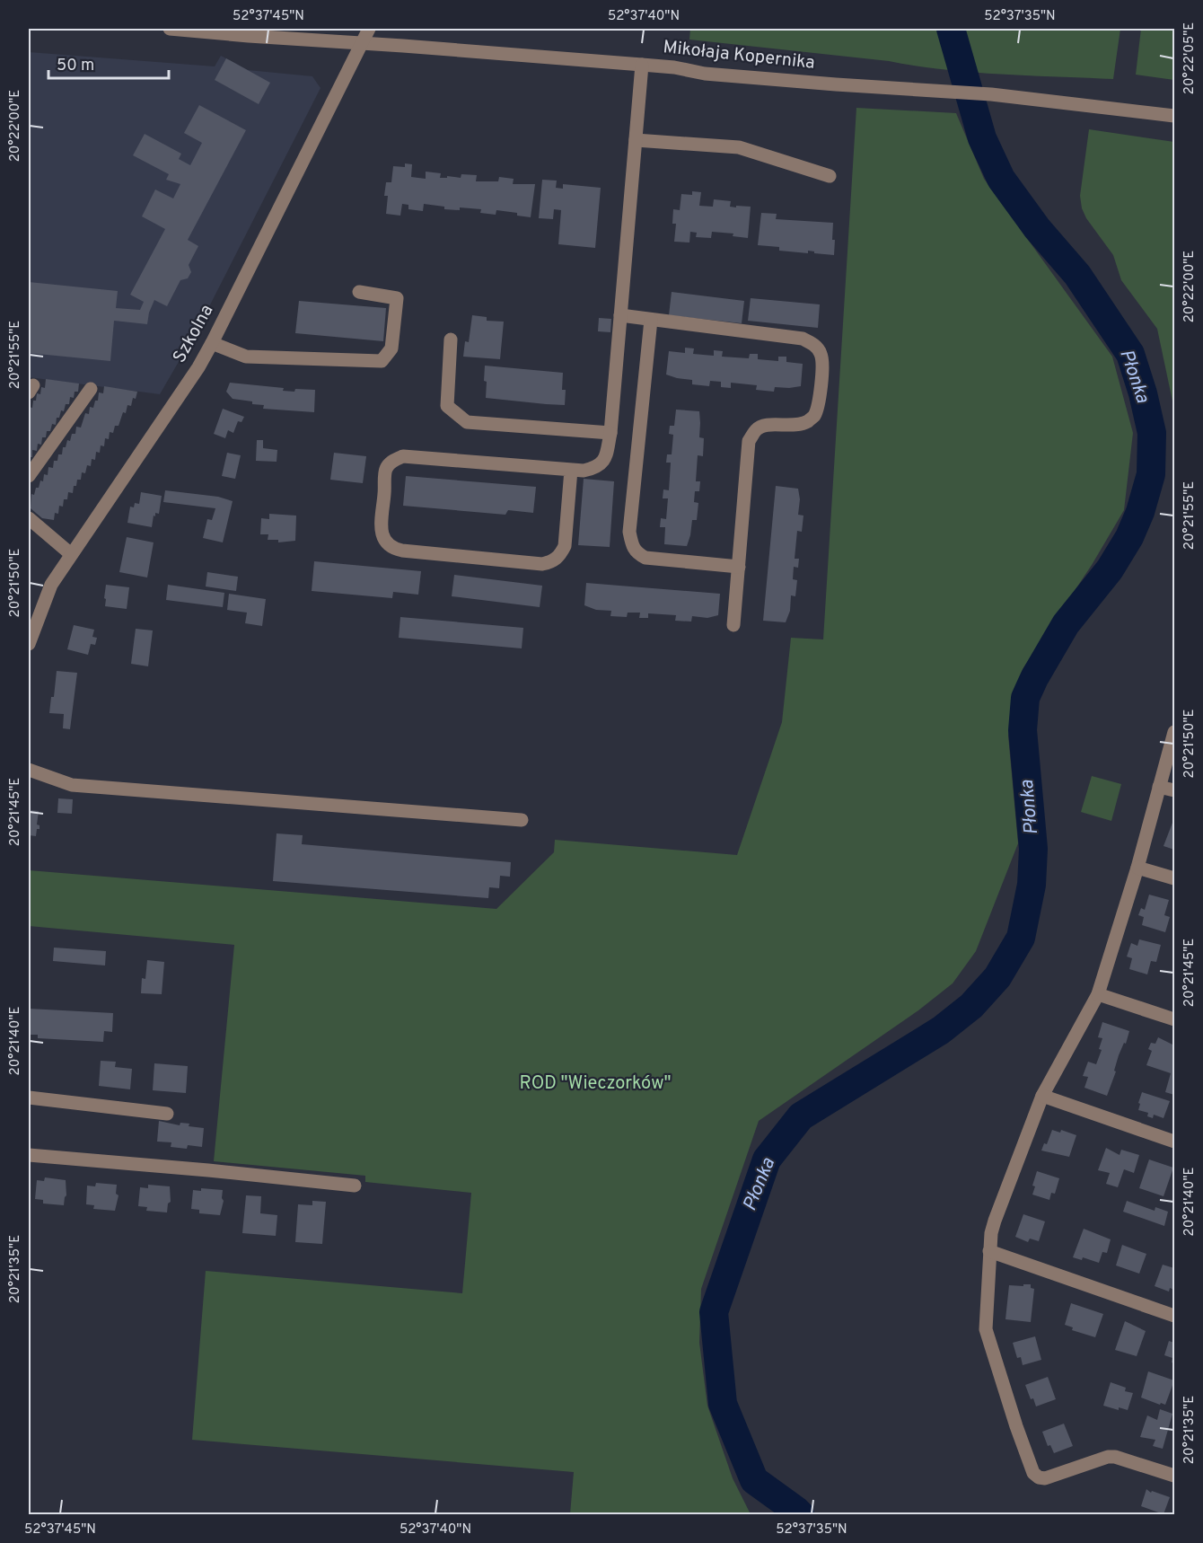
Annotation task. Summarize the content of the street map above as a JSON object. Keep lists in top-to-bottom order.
{
  "streets": {
    "street": ["Mikołaja Kopernika", "Szkolna"]
  },
  "crossings": [
    ["Mikołaja Kopernika", "Szkolna"]
  ],
  "water": ["Płonka"],
  "parks": ["ROD \"Wieczorków\""],
  "scale_bar": "50 m",
  "coordinates": [
    "52°37'45\"N",
    "52°37'40\"N",
    "52°37'35\"N",
    "20°22'05\"E",
    "20°22'00\"E",
    "20°21'55\"E",
    "20°21'50\"E",
    "20°21'45\"E",
    "20°21'40\"E",
    "20°21'35\"E"
  ]
}
